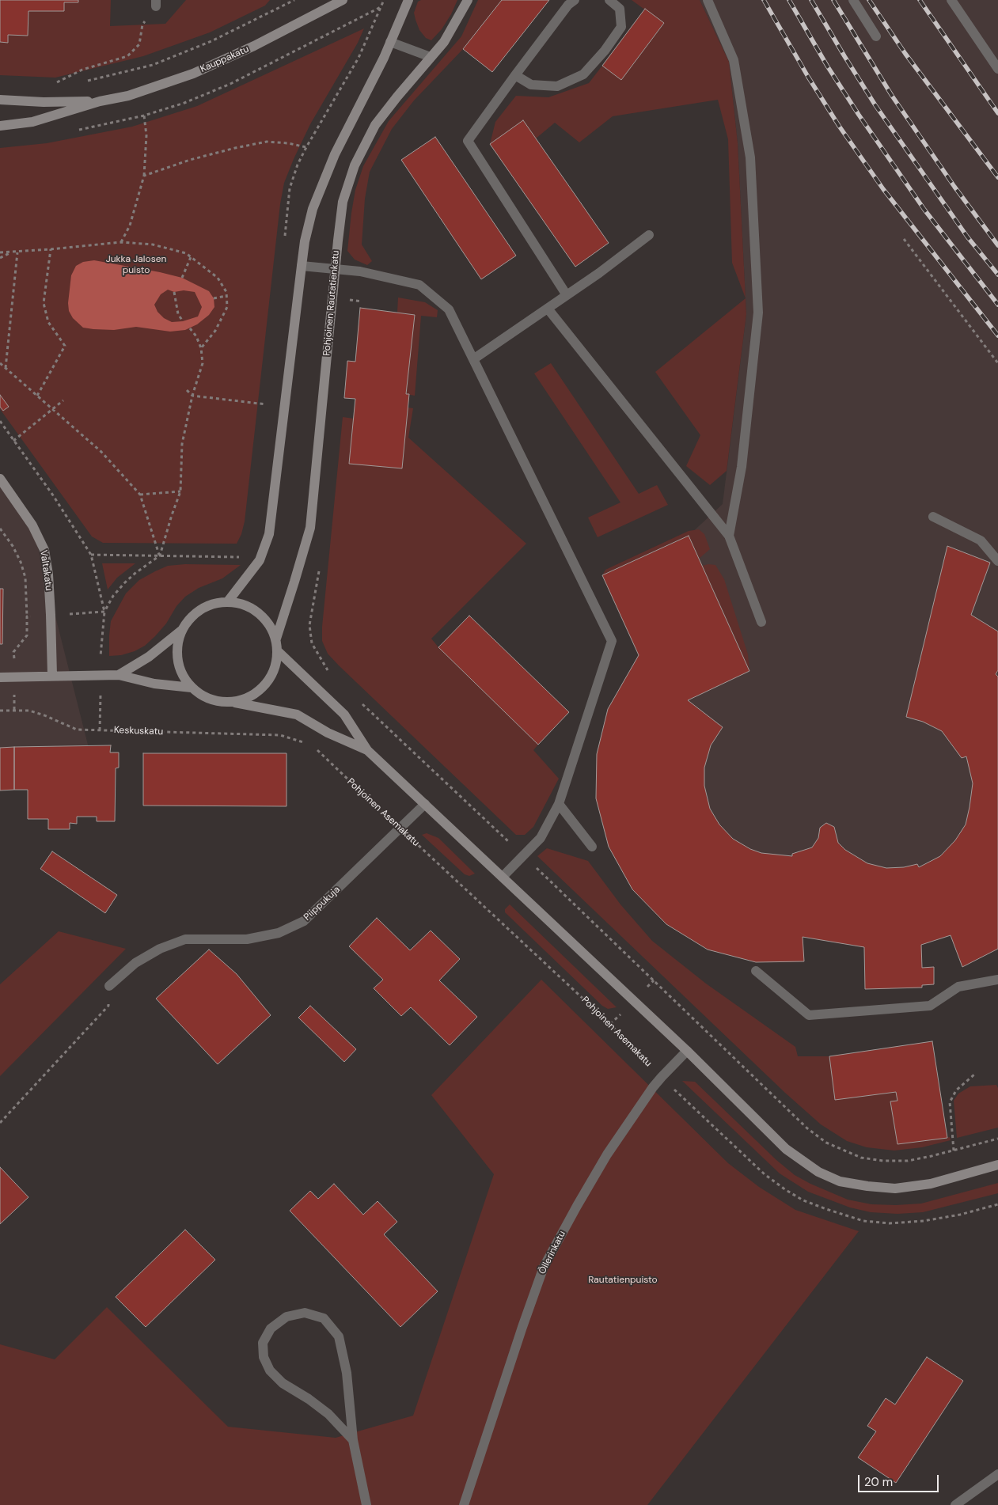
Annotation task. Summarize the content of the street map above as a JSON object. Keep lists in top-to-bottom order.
{
  "streets": {
    "street": [
      "Kauppakatu",
      "Pohjoinen Rautatienkatu",
      "Valtakatu",
      "Piippukuja",
      "Öllerinkatu"
    ],
    "path": ["Keskuskatu", "Pohjoinen Asemakatu"]
  },
  "crossings": [
    ["Pohjoinen Asemakatu", "Piippukuja"],
    ["Pohjoinen Asemakatu", "Öllerinkatu"]
  ],
  "parks": ["Jukka Jalosen puisto", "Rautatienpuisto"],
  "scale_bar": "20 m"
}
